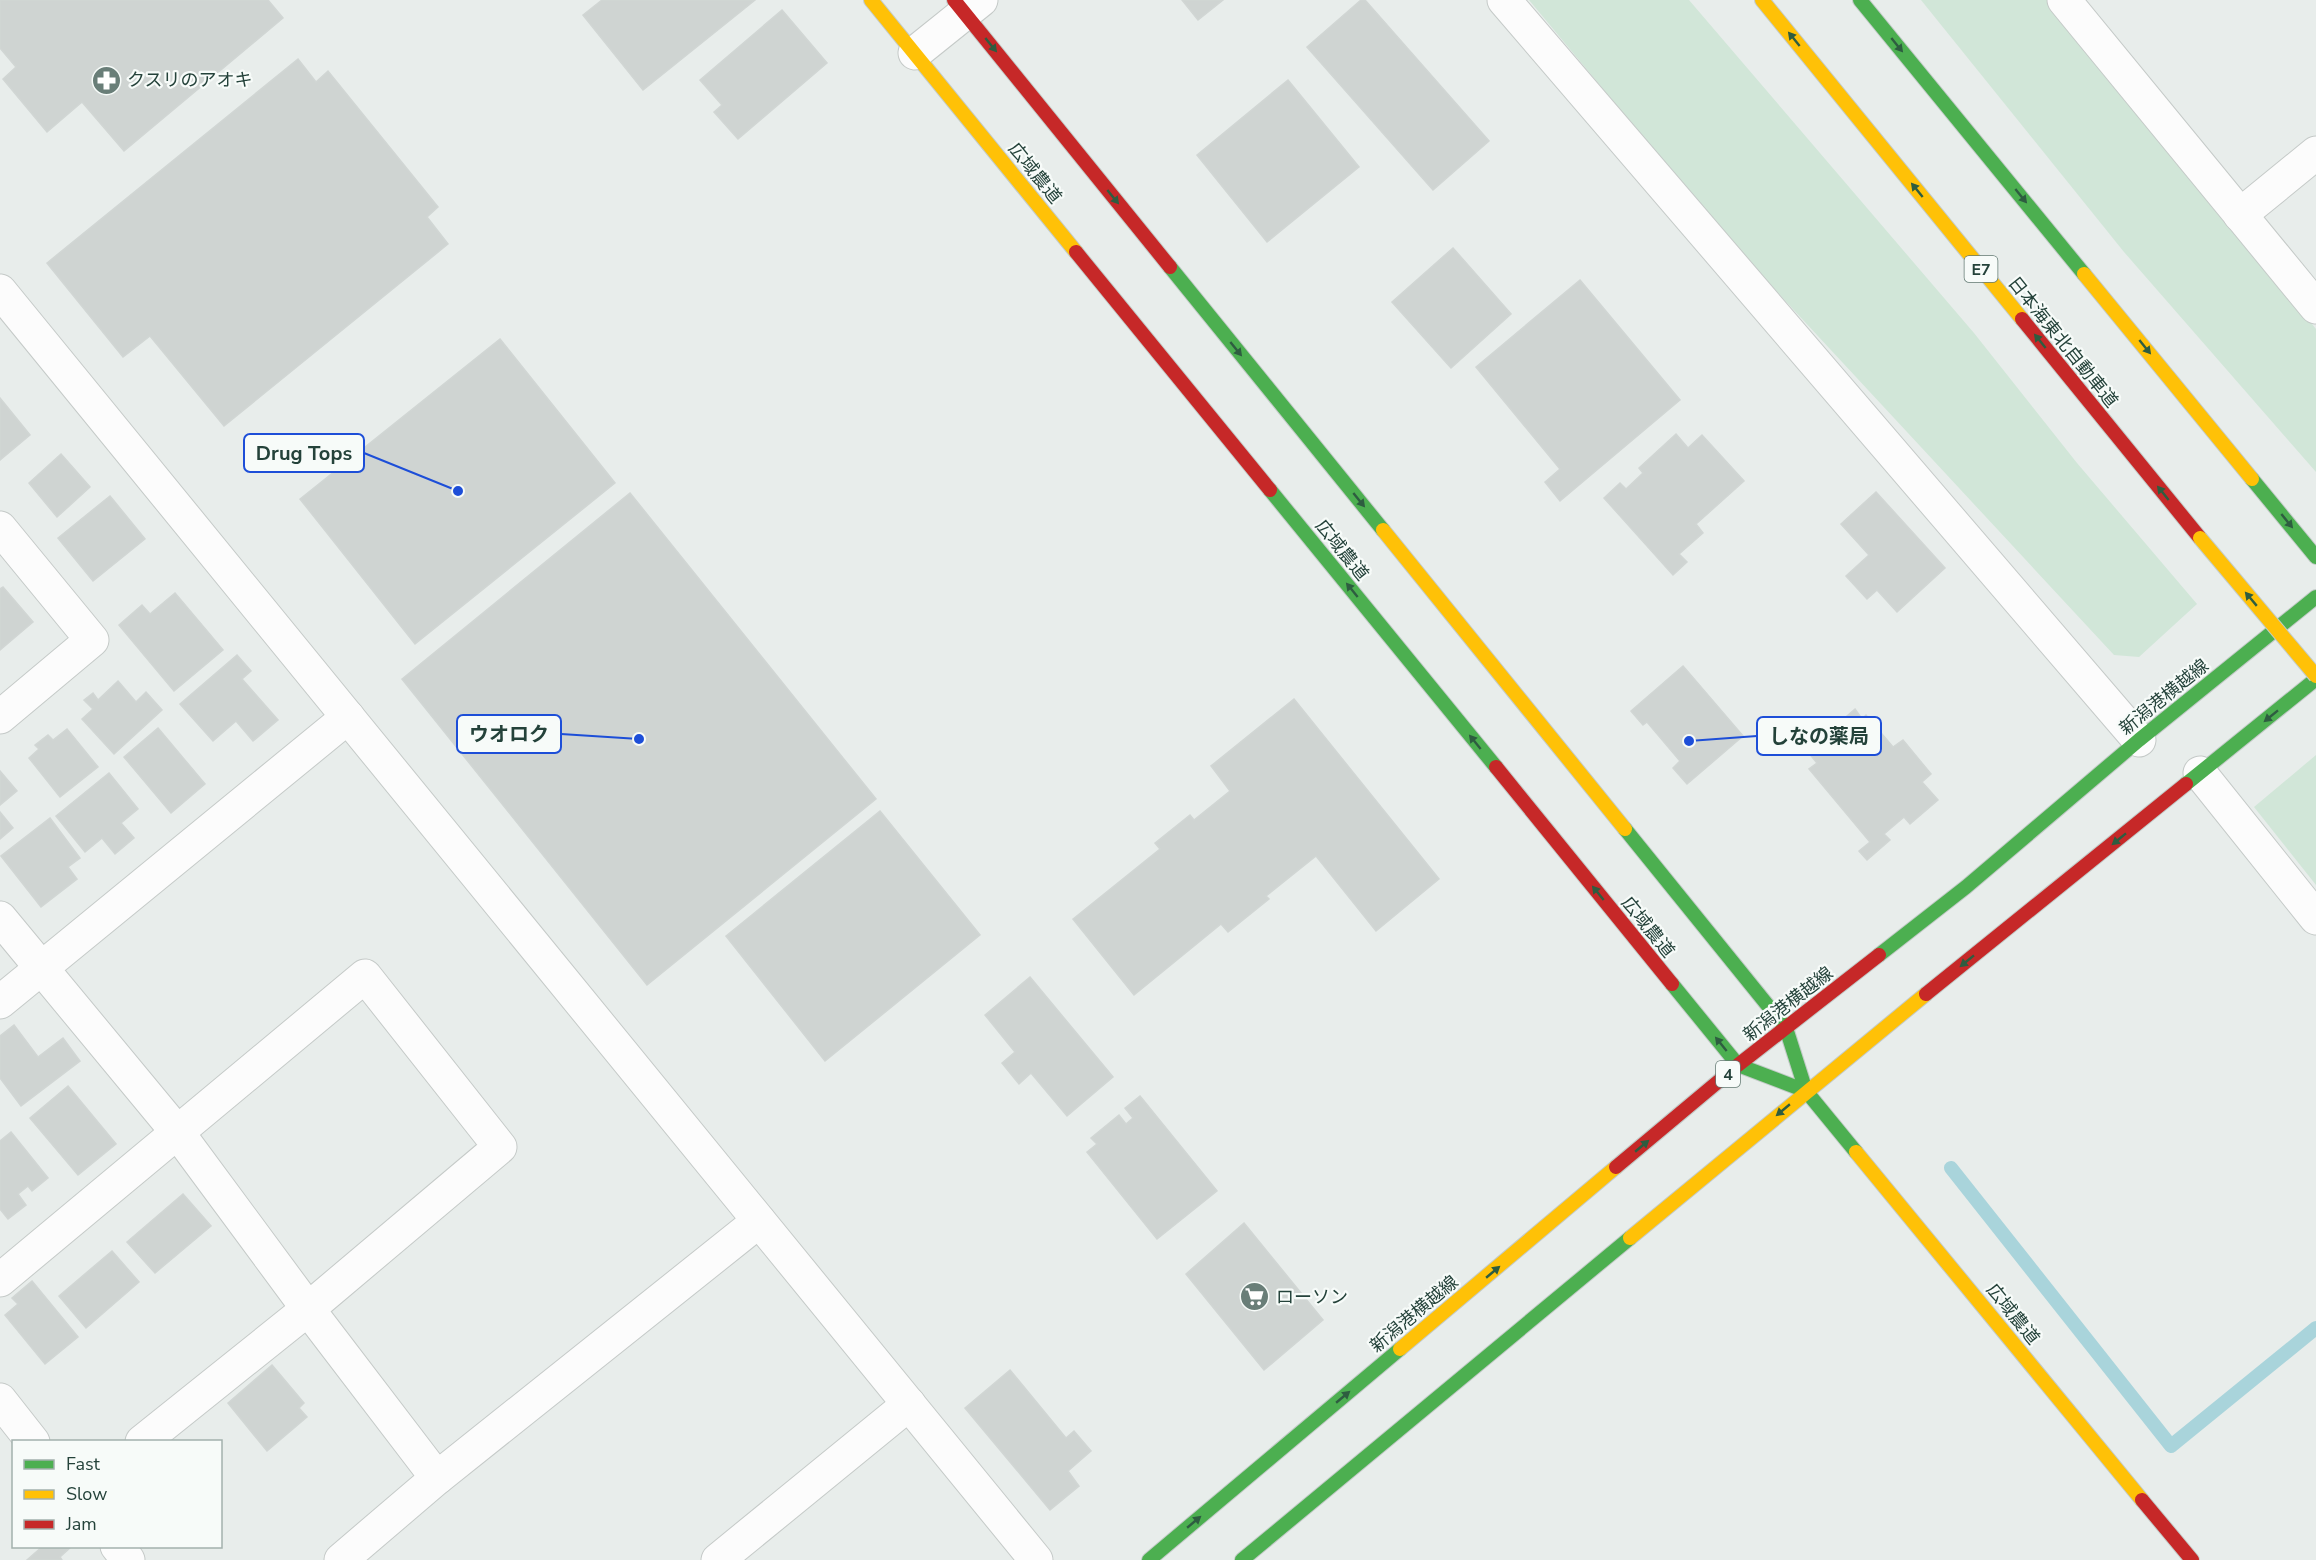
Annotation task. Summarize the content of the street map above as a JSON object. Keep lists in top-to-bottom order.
{
  "streets": {
    "main road": [
      "広域農道",
      "E7",
      "日本海東北自動車道",
      "新潟港横越線",
      "4"
    ]
  },
  "crossings": [
    ["広域農道", "新潟港横越線"]
  ],
  "places": {
    "pharmacy": ["クスリのアオキ"],
    "other": ["Drug Tops", "ウオロク", "しなの薬局"],
    "supermarket": ["ローソン"]
  },
  "legend": ["Fast", "Slow", "Jam"]
}
